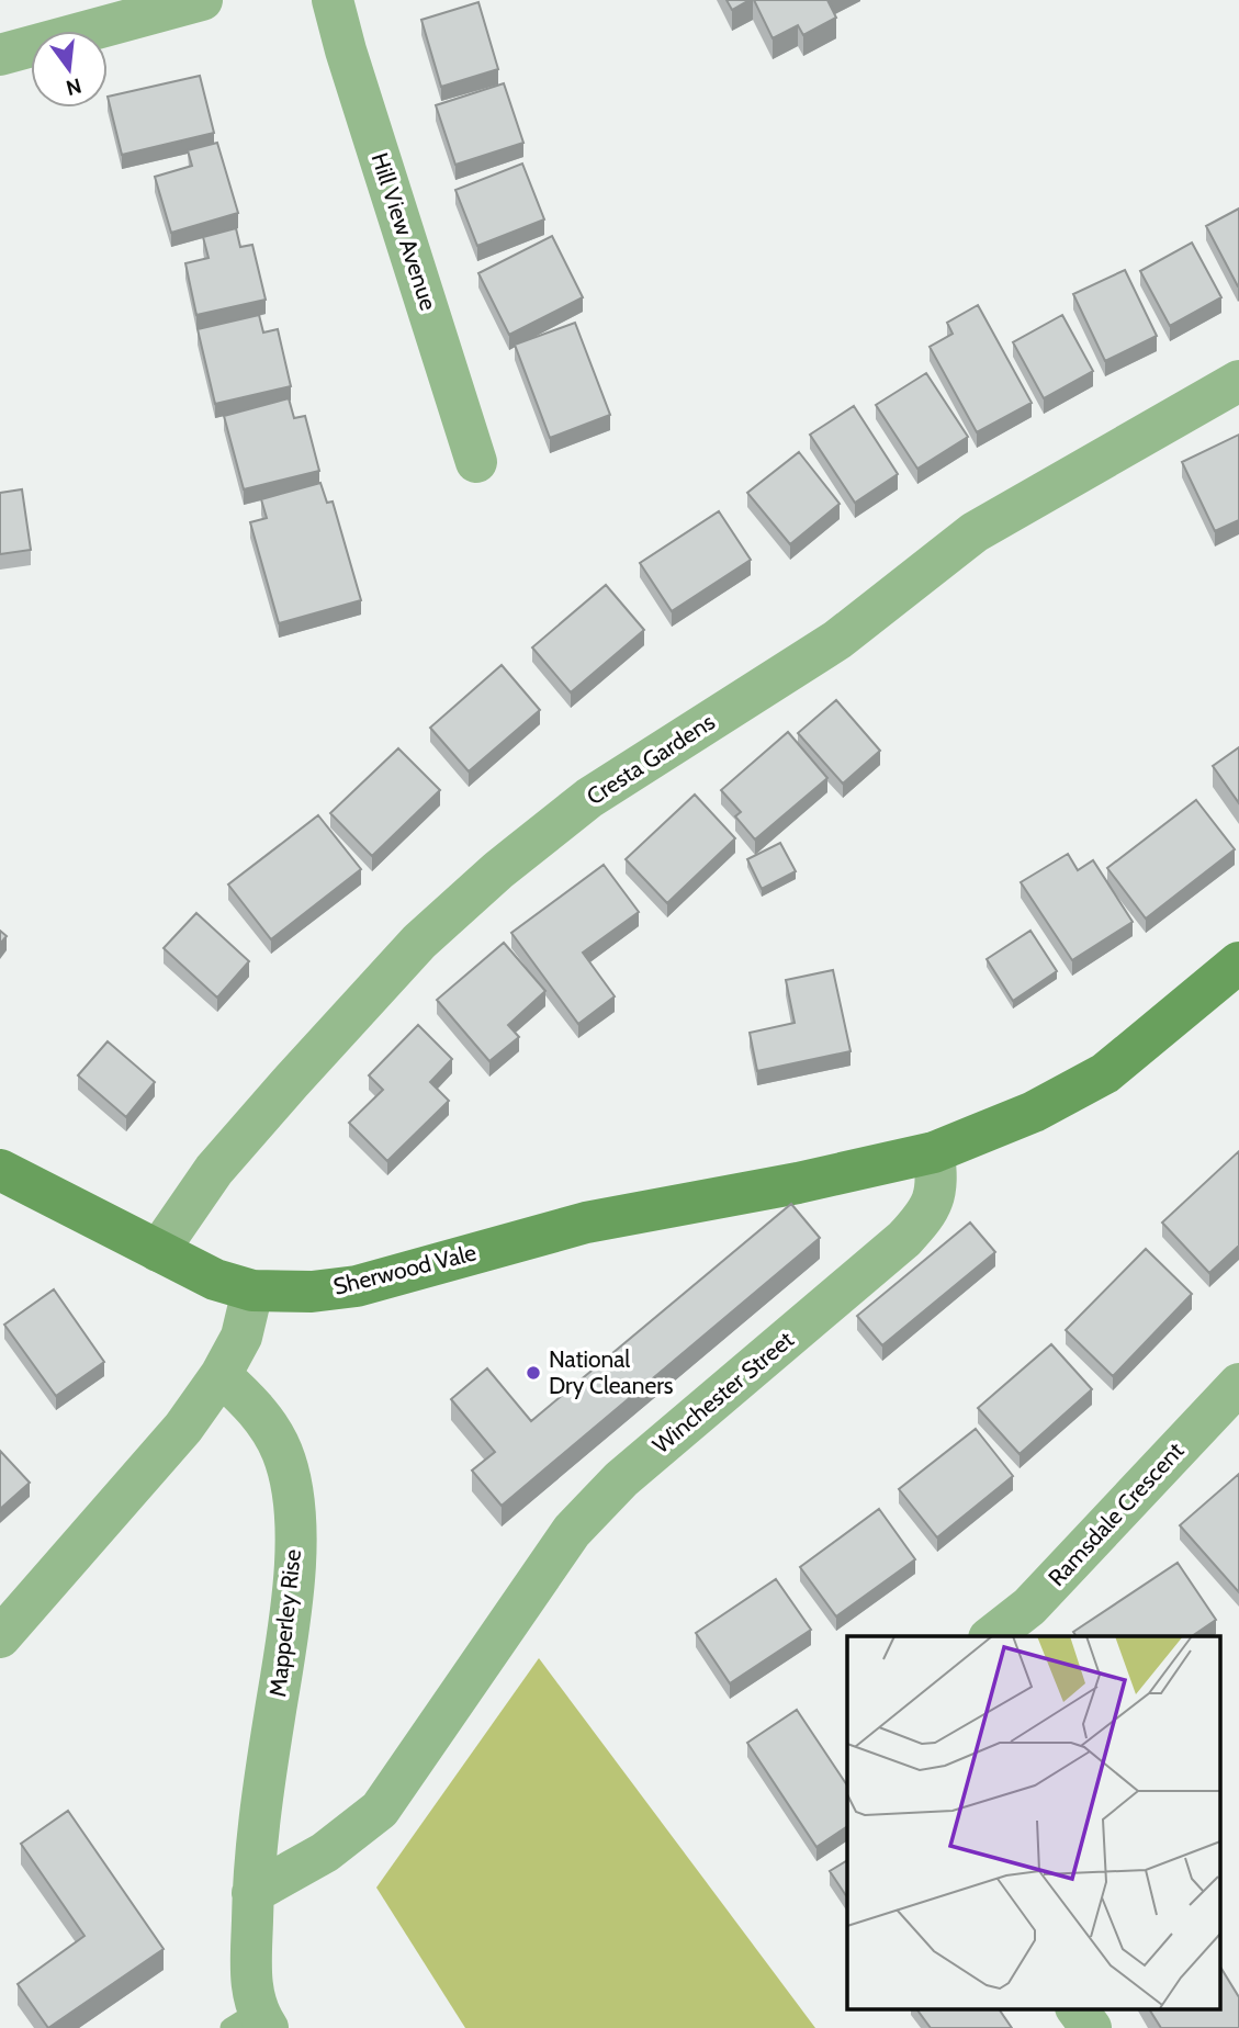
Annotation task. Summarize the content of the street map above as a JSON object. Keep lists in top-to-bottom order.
{
  "streets": {
    "street": [
      "Hill View Avenue",
      "Cresta Gardens",
      "Sherwood Vale",
      "Winchester Street",
      "Ramsdale Crescent",
      "Mapperley Rise"
    ]
  },
  "crossings": [
    ["Sherwood Vale", "Winchester Street"],
    ["Winchester Street", "Mapperley Rise"]
  ],
  "places": ["National Dry Cleaners"],
  "north": "bottom"
}
